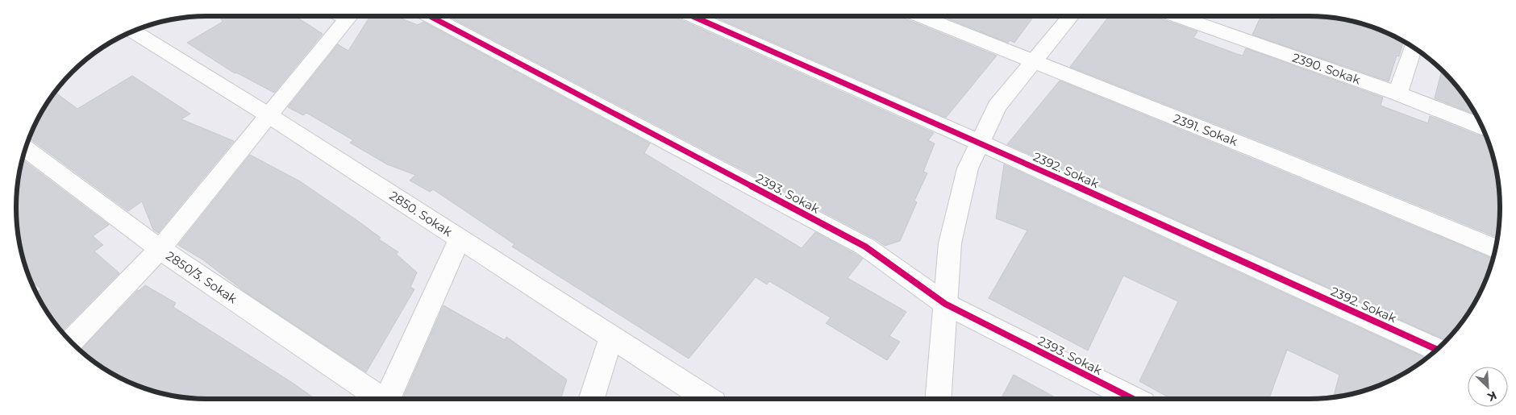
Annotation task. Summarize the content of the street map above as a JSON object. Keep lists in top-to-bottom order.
{
  "streets": {
    "street": [
      "2390. Sokak",
      "2391. Sokak",
      "2392. Sokak",
      "2393. Sokak",
      "2850. Sokak",
      "2850/3. Sokak"
    ]
  },
  "north": "bottom right"
}
